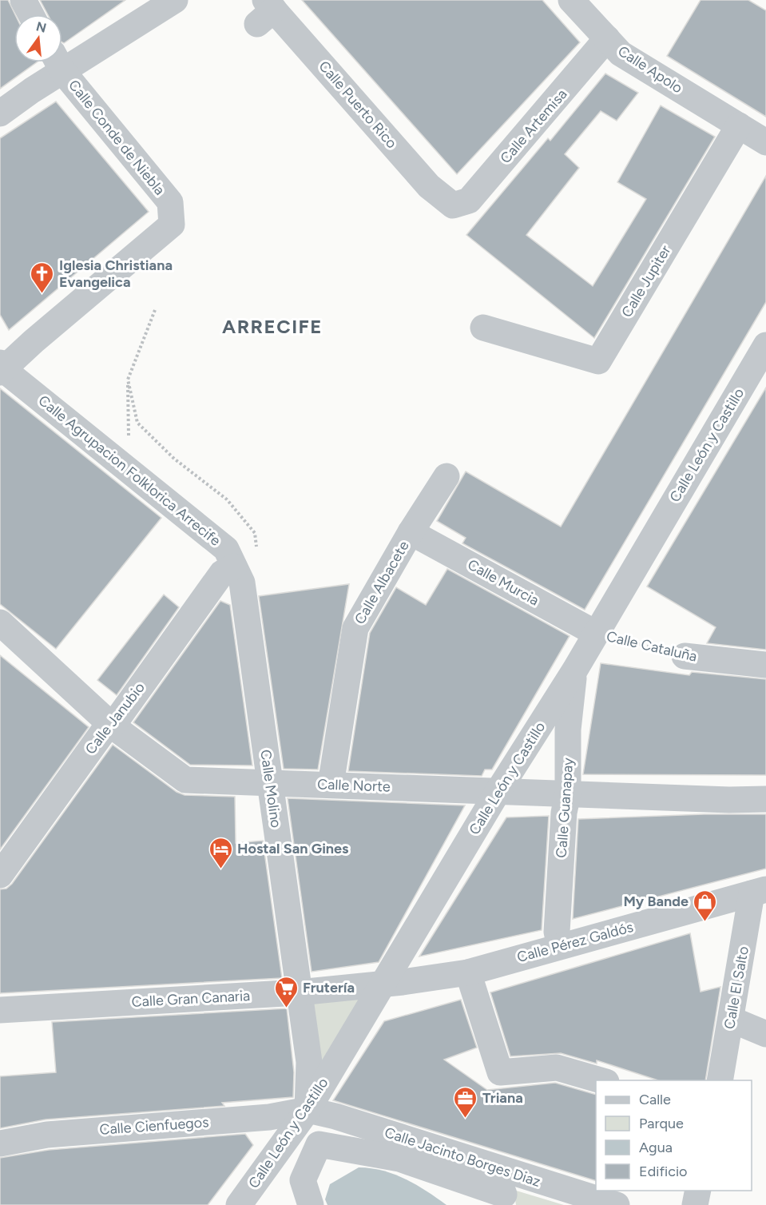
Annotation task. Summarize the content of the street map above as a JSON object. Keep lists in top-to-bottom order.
{
  "streets": {
    "street": [
      "Calle Apolo",
      "Calle Puerto Rico",
      "Calle Artemisa",
      "Calle Conde de Niebla",
      "Calle Jupiter",
      "Calle León y Castillo",
      "Calle Agrupacion Folklorica Arrecife",
      "Calle Albacete",
      "Calle Murcia",
      "Calle Cataluña",
      "Calle Janubio",
      "Calle Norte",
      "Calle Molino",
      "Calle Guanapay",
      "Calle Pérez Galdós",
      "Calle El Salto",
      "Calle Gran Canaria",
      "Calle Cienfuegos",
      "Calle Jacinto Borges Diaz"
    ]
  },
  "crossings": [
    ["Calle Apolo", "Calle Artemisa"],
    ["Calle Apolo", "Calle Jupiter"],
    ["Calle Puerto Rico", "Calle Artemisa"],
    ["Calle Conde de Niebla", "Calle Agrupacion Folklorica Arrecife"],
    ["Calle León y Castillo", "Calle Murcia"],
    ["Calle León y Castillo", "Calle Cataluña"],
    ["Calle León y Castillo", "Calle Norte"],
    ["Calle León y Castillo", "Calle Molino"],
    ["Calle León y Castillo", "Calle Guanapay"],
    ["Calle León y Castillo", "Calle Pérez Galdós"],
    ["Calle León y Castillo", "Calle Gran Canaria"],
    ["Calle León y Castillo", "Calle Cienfuegos"],
    ["Calle León y Castillo", "Calle Jacinto Borges Diaz"],
    ["Calle Agrupacion Folklorica Arrecife", "Calle Janubio"],
    ["Calle Agrupacion Folklorica Arrecife", "Calle Molino"],
    ["Calle Albacete", "Calle Murcia"],
    ["Calle Albacete", "Calle Norte"],
    ["Calle Murcia", "Calle Cataluña"],
    ["Calle Janubio", "Calle Norte"],
    ["Calle Janubio", "Calle Molino"],
    ["Calle Norte", "Calle Molino"],
    ["Calle Norte", "Calle Guanapay"],
    ["Calle Molino", "Calle Gran Canaria"],
    ["Calle Molino", "Calle Cienfuegos"],
    ["Calle Molino", "Calle Jacinto Borges Diaz"],
    ["Calle Guanapay", "Calle Pérez Galdós"],
    ["Calle Pérez Galdós", "Calle El Salto"],
    ["Calle Pérez Galdós", "Calle Gran Canaria"],
    ["Calle Cienfuegos", "Calle Jacinto Borges Diaz"]
  ],
  "districts": ["ARRECIFE"],
  "places": {
    "church": ["Iglesia Christiana Evangelica"],
    "hotel": ["Hostal San Gines"],
    "shop": ["My Bande"],
    "supermarket": ["Frutería"],
    "office": ["Triana"]
  },
  "legend": [
    "Calle",
    "Parque",
    "Agua",
    "Edificio"
  ],
  "north": "top"
}
